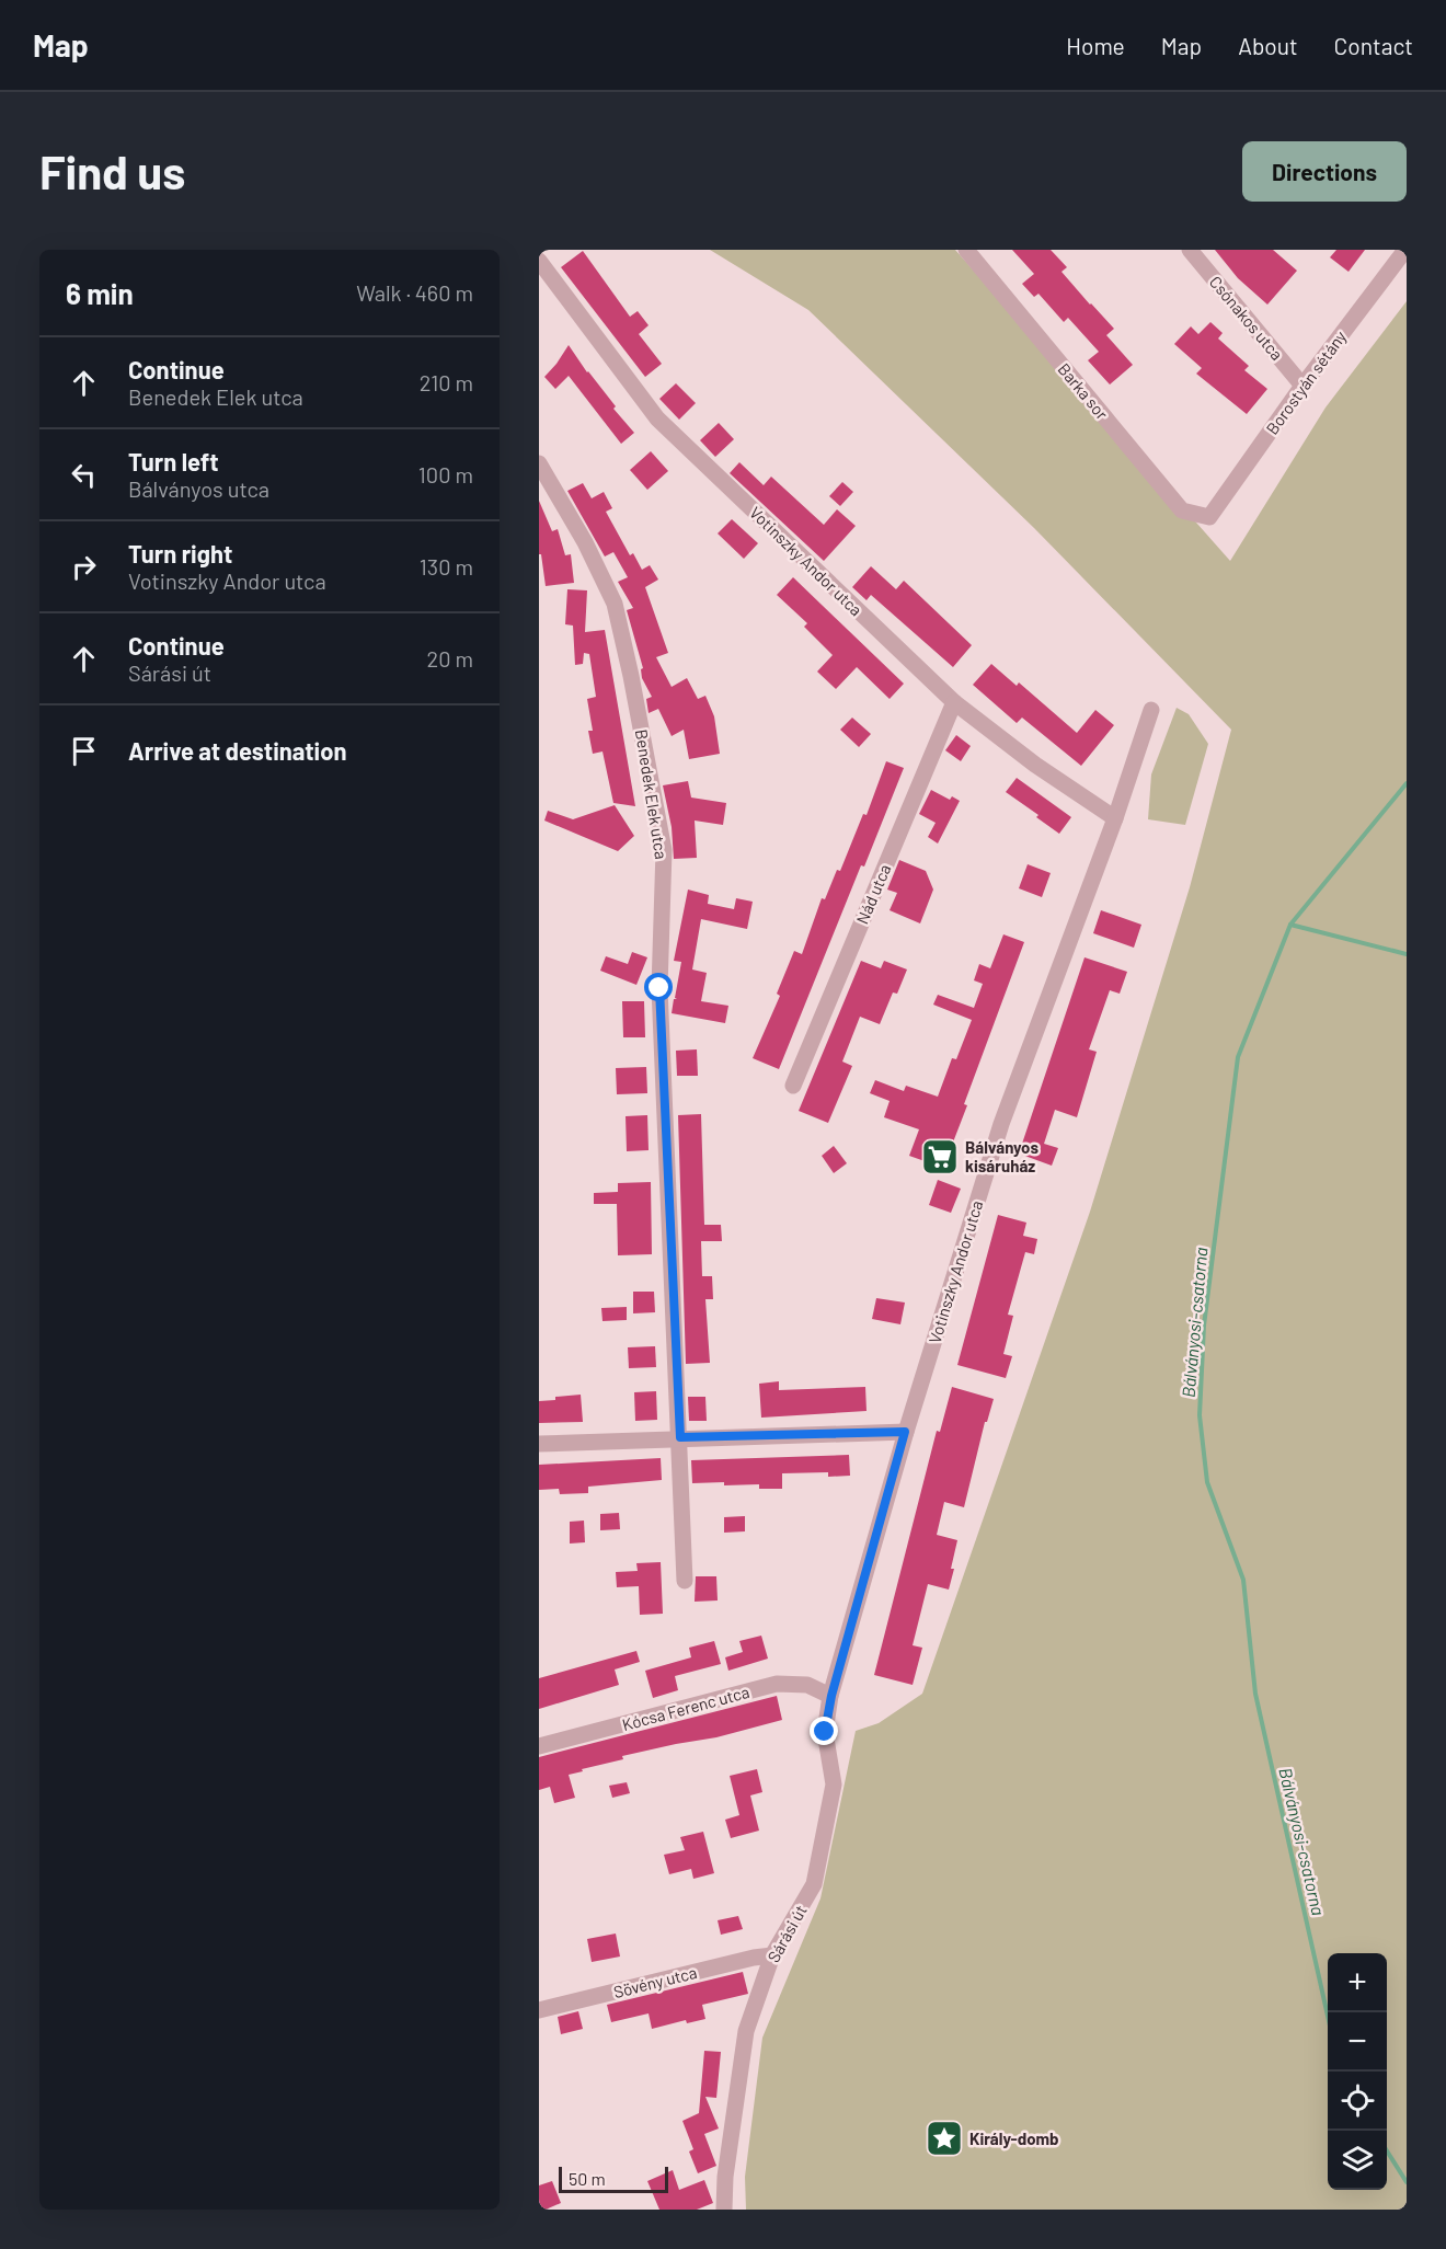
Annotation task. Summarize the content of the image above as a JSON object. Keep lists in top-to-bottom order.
{
  "streets": {
    "street": [
      "Csónakos utca",
      "Borostyán sétány",
      "Barka sor",
      "Votinszky Andor utca",
      "Benedek Elek utca",
      "Nád utca",
      "Kócsa Ferenc utca",
      "Sárási út",
      "Sövény utca"
    ]
  },
  "crossings": [
    ["Csónakos utca", "Borostyán sétány"],
    ["Borostyán sétány", "Barka sor"],
    ["Votinszky Andor utca", "Nád utca"],
    ["Votinszky Andor utca", "Kócsa Ferenc utca"],
    ["Votinszky Andor utca", "Sárási út"],
    ["Kócsa Ferenc utca", "Sárási út"],
    ["Sárási út", "Sövény utca"]
  ],
  "water": ["Bálványosi-csatorna"],
  "places": {
    "supermarket": ["Bálványos kisáruház"],
    "place": ["Király-domb"]
  },
  "scale_bar": "50 m",
  "page": {
    "header": "Map",
    "nav": [
      "Home",
      "Map",
      "About",
      "Contact"
    ],
    "buttons": "Directions",
    "title": "Find us",
    "heading": ["6 min", "Walk · 460 m"],
    "list": [
      ["Continue", "Benedek Elek utca", "210 m"],
      ["Turn left", "Bálványos utca", "100 m"],
      ["Turn right", "Votinszky Andor utca", "130 m"],
      ["Continue", "Sárási út", "20 m"],
      "Arrive at destination"
    ],
    "map_buttons": ["+", "−"],
    "scale": "50 m"
  }
}
